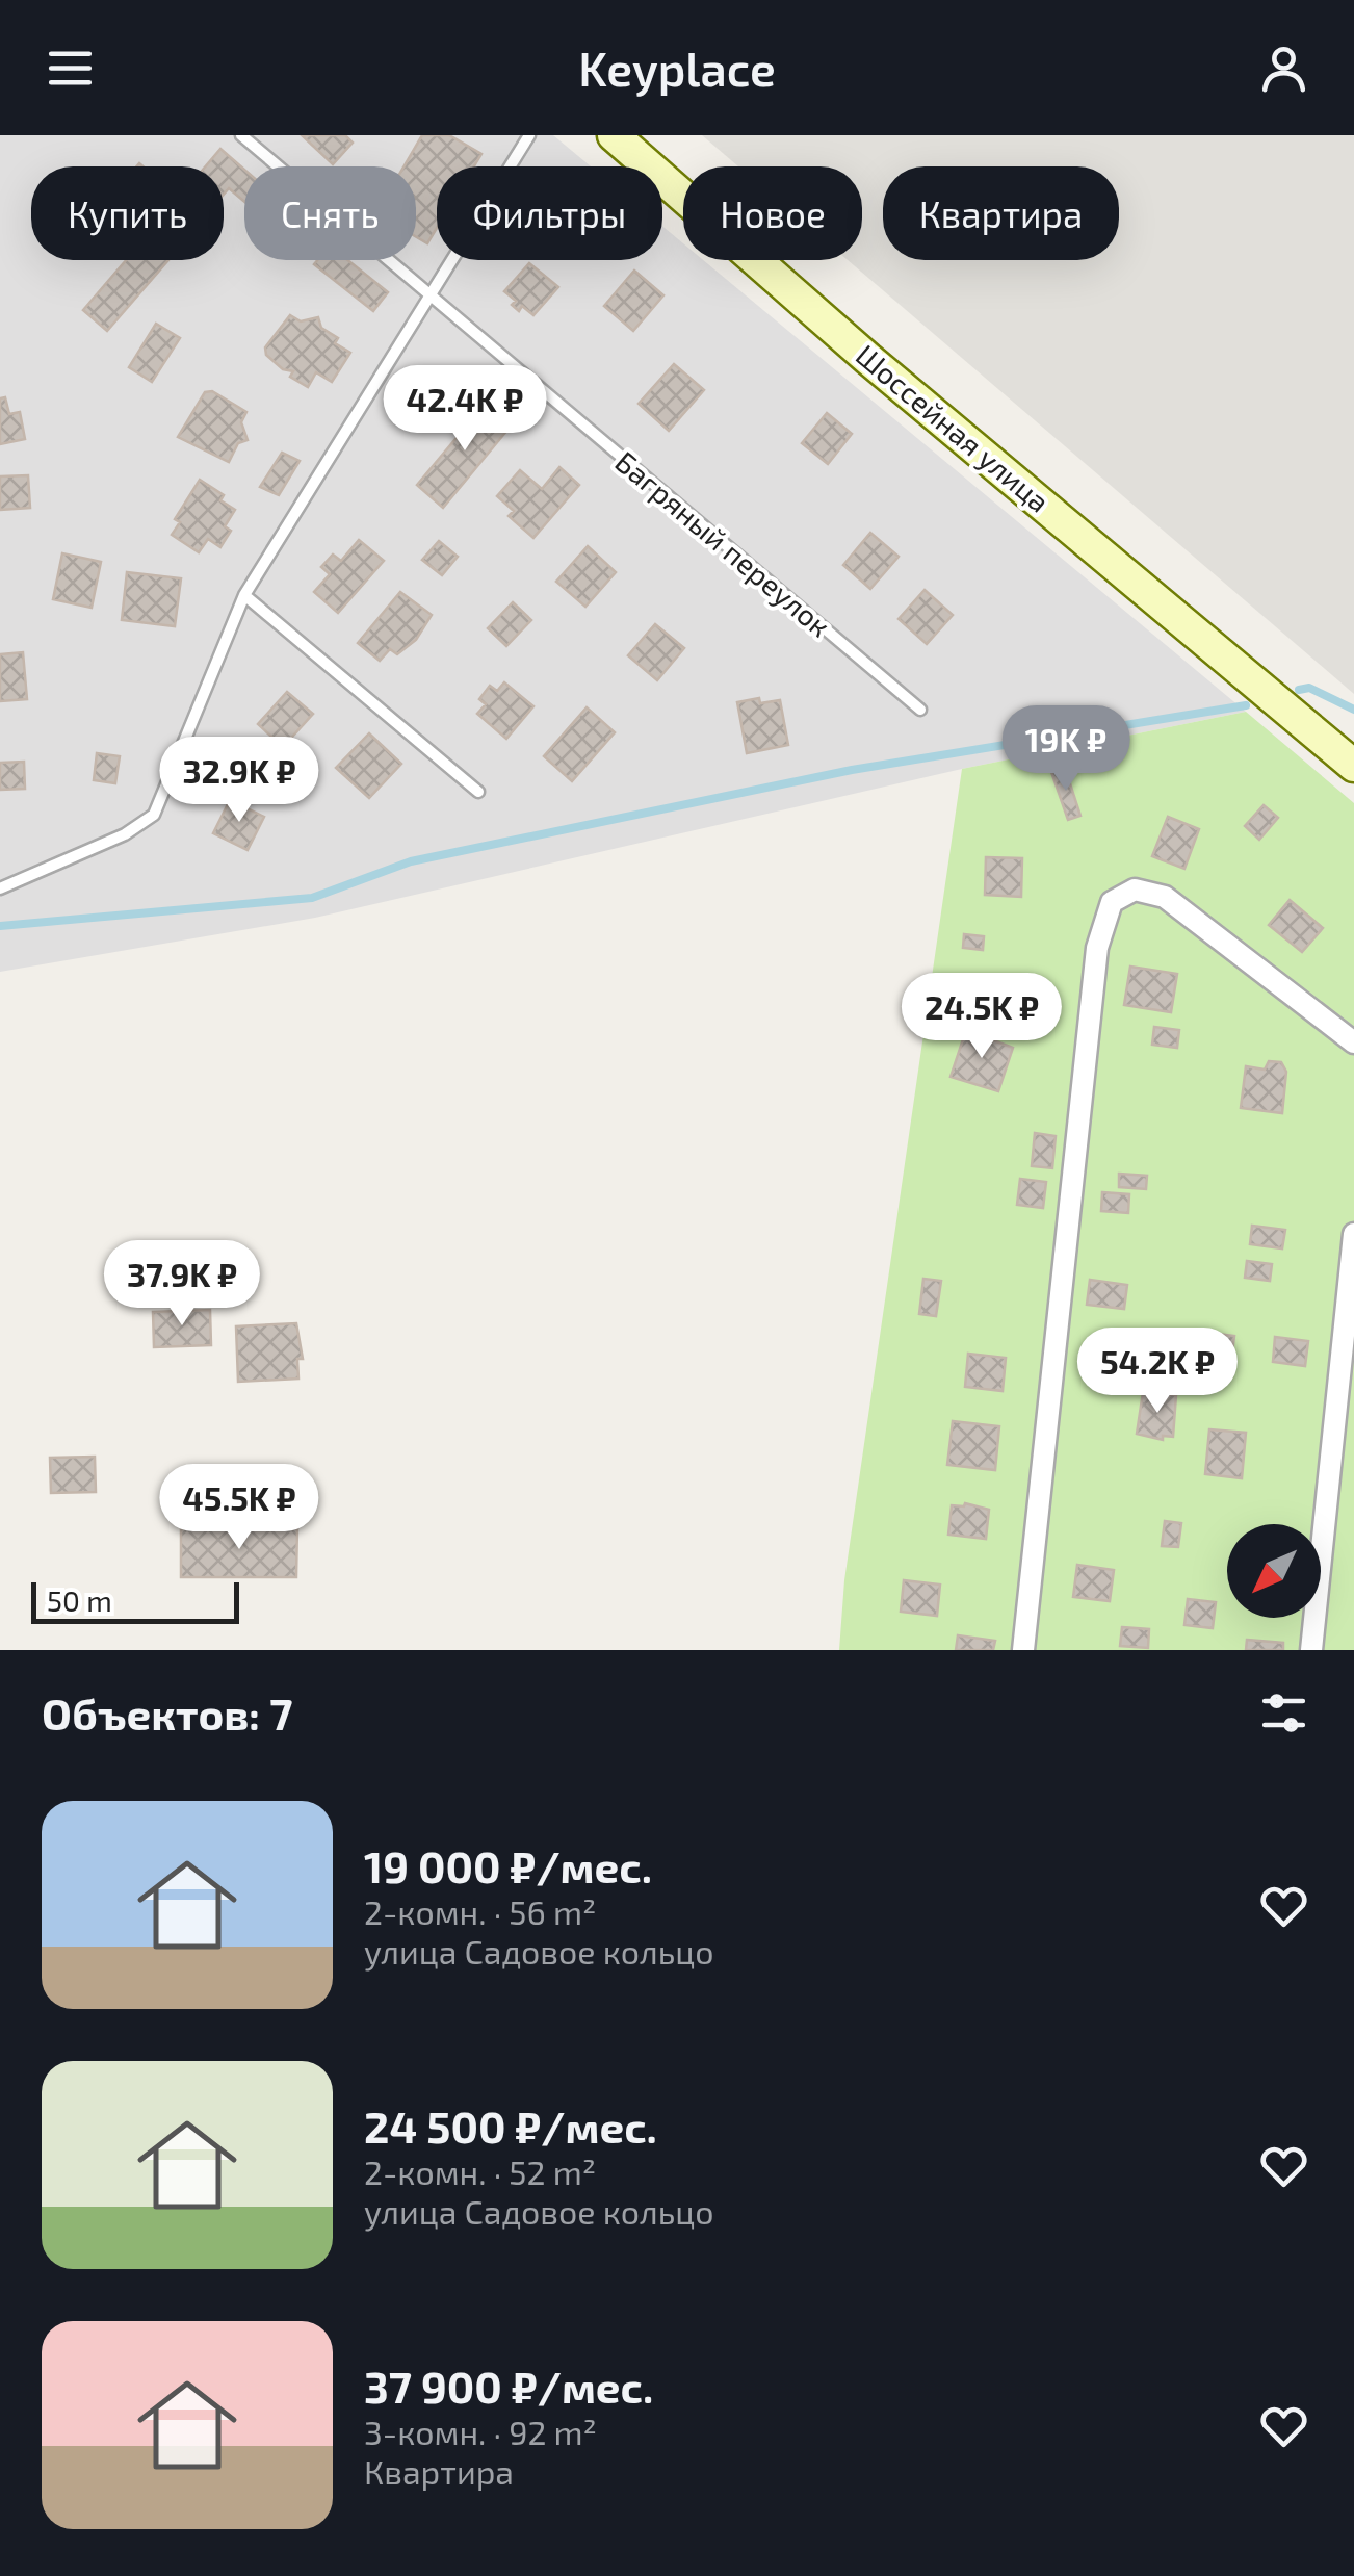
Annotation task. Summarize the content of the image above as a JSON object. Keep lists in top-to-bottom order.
{
  "streets": {
    "main road": ["Шоссейная улица"],
    "lane": ["Багряный переулок"]
  },
  "scale_bar": "50 m",
  "north": "bottom left",
  "page": {
    "header": "Keyplace",
    "chip": [
      "Купить",
      "Снять",
      "Фильтры",
      "Новое",
      "Квартира"
    ],
    "price": [
      "42.4K ₽",
      "19K ₽",
      "32.9K ₽",
      "24.5K ₽",
      "37.9K ₽",
      "54.2K ₽",
      "45.5K ₽"
    ],
    "scale": "50 m",
    "heading": "Объектов: 7",
    "list": [
      {
        "name": "19 000 ₽/мес.",
        "note": "2-комн. · 56 m² · улица Садовое кольцо"
      },
      {
        "name": "24 500 ₽/мес.",
        "note": "2-комн. · 52 m² · улица Садовое кольцо"
      },
      {
        "name": "37 900 ₽/мес.",
        "note": "3-комн. · 92 m² · Квартира"
      }
    ]
  }
}
